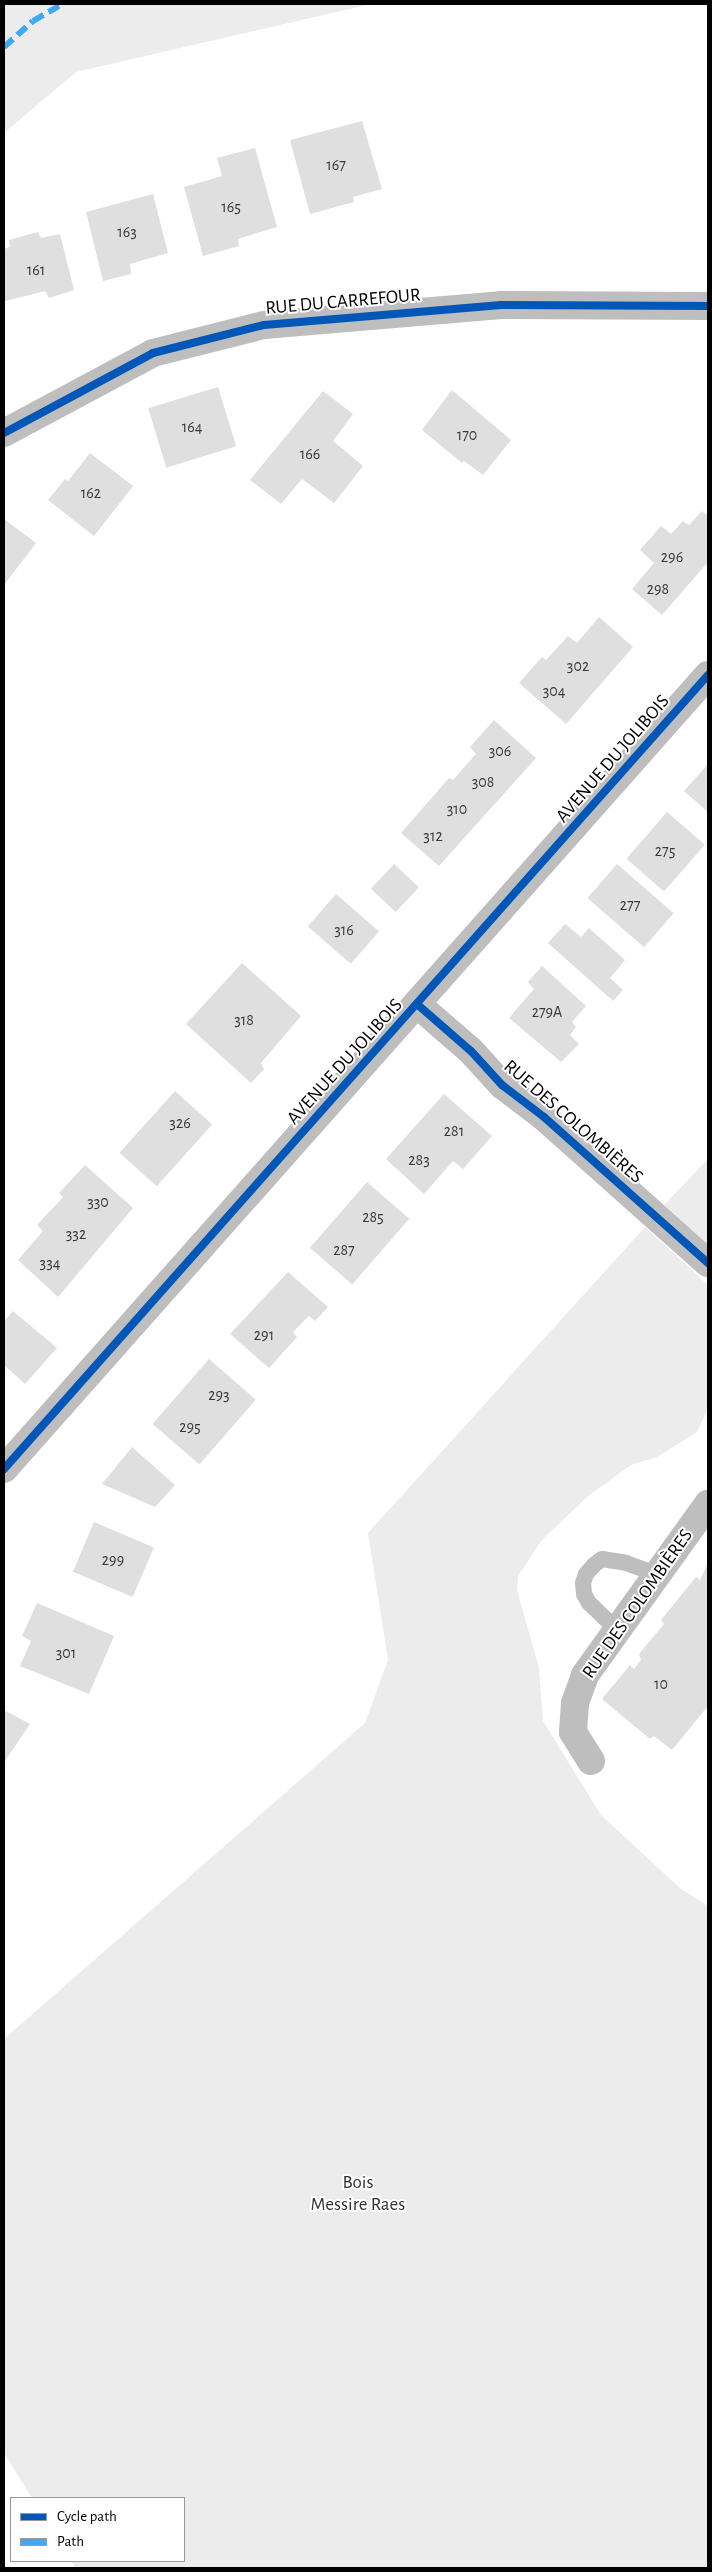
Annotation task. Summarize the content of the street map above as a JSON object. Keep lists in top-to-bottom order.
{
  "streets": {
    "street": ["RUE DU CARREFOUR", "AVENUE DU JOLIBOIS", "RUE DES COLOMBIÈRES"]
  },
  "crossings": [
    ["AVENUE DU JOLIBOIS", "RUE DES COLOMBIÈRES"]
  ],
  "parks": ["Bois Messire Raes"],
  "house_numbers": [
    "167",
    "165",
    "163",
    "161",
    "164",
    "170",
    "166",
    "162",
    "296",
    "298",
    "302",
    "304",
    "306",
    "308",
    "310",
    "312",
    "275",
    "277",
    "316",
    "279A",
    "318",
    "326",
    "281",
    "283",
    "330",
    "285",
    "332",
    "287",
    "334",
    "291",
    "293",
    "295",
    "299",
    "301",
    "10"
  ],
  "legend": ["Cycle path", "Path"]
}
